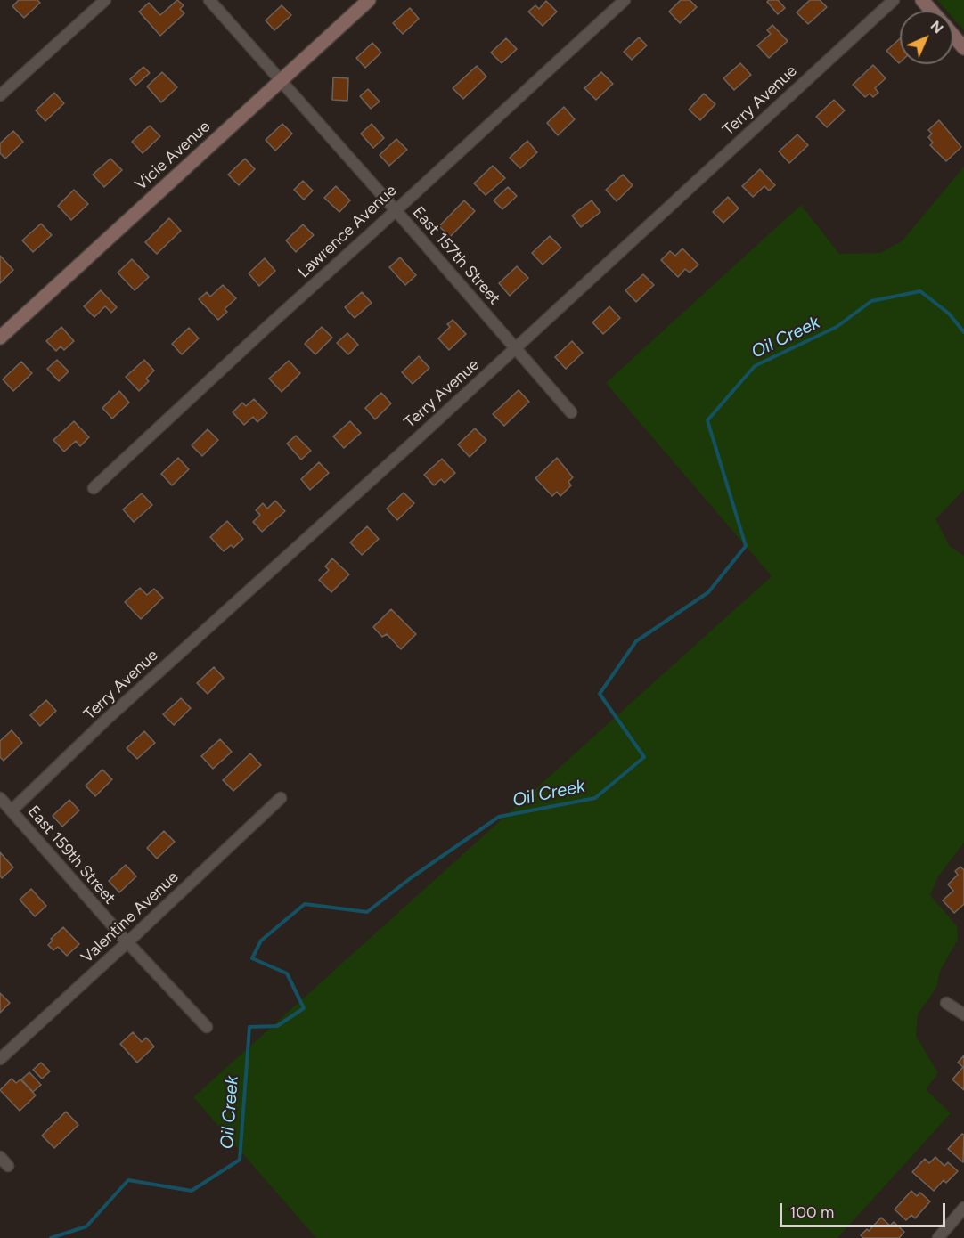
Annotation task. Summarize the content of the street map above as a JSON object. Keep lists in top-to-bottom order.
{
  "streets": {
    "street": [
      "Terry Avenue",
      "Vicie Avenue",
      "Lawrence Avenue",
      "East 157th Street",
      "East 159th Street",
      "Valentine Avenue"
    ]
  },
  "crossings": [
    ["Terry Avenue", "East 157th Street"],
    ["Terry Avenue", "East 159th Street"],
    ["Vicie Avenue", "East 157th Street"],
    ["Lawrence Avenue", "East 157th Street"],
    ["East 159th Street", "Valentine Avenue"]
  ],
  "water": ["Oil Creek"],
  "scale_bar": "100 m",
  "north": "top right"
}
